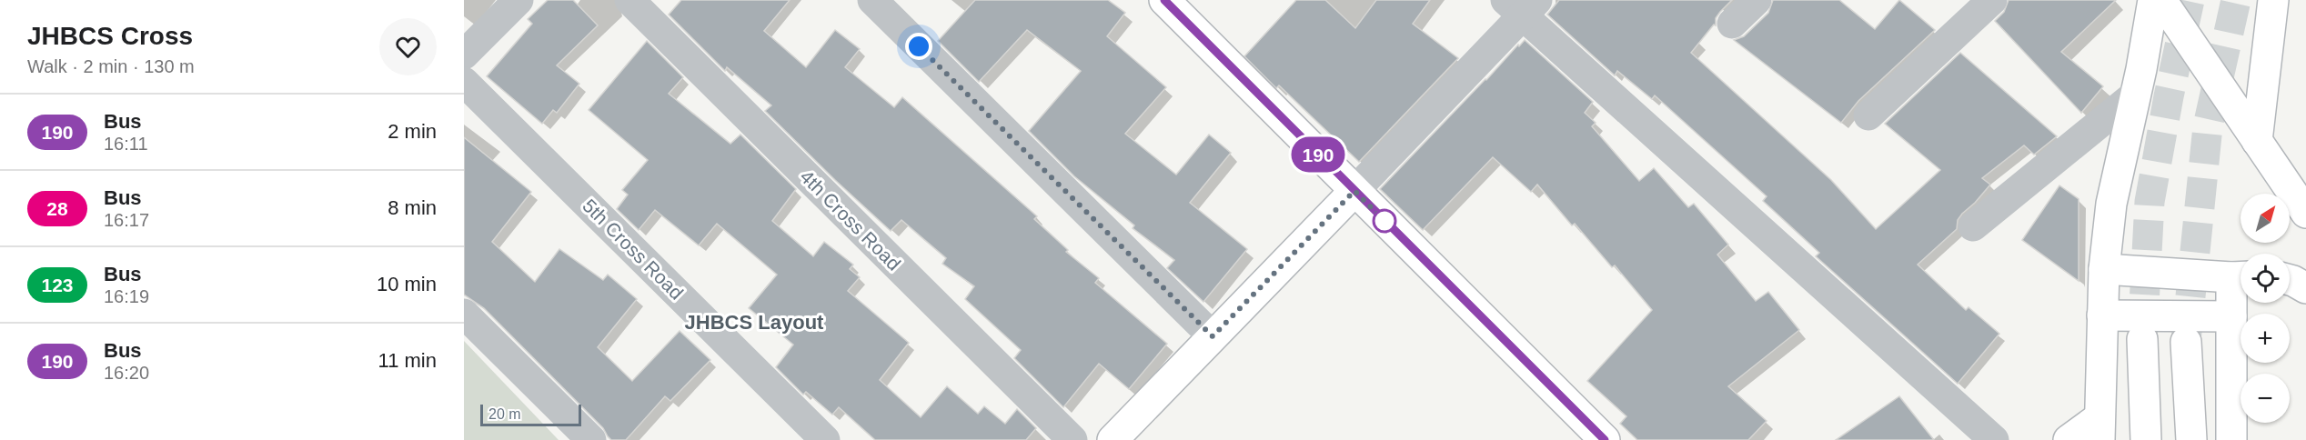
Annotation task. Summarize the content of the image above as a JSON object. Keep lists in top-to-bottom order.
{
  "streets": {
    "street": ["4th Cross Road", "5th Cross Road"]
  },
  "districts": ["JHBCS Layout"],
  "lines": ["bus line 190"],
  "scale_bar": "20 m",
  "north": "top right",
  "page": {
    "heading": ["JHBCS Cross", "Walk · 2 min · 130 m"],
    "on_map": "190",
    "list": [
      {
        "mark": "190",
        "name": "Bus",
        "note": "16:11",
        "value": "2 min"
      },
      {
        "mark": "28",
        "name": "Bus",
        "note": "16:17",
        "value": "8 min"
      },
      {
        "mark": "123",
        "name": "Bus",
        "note": "16:19",
        "value": "10 min"
      },
      {
        "mark": "190",
        "name": "Bus",
        "note": "16:20",
        "value": "11 min"
      }
    ],
    "map_buttons": ["+", "−"],
    "scale": "20 m"
  }
}
